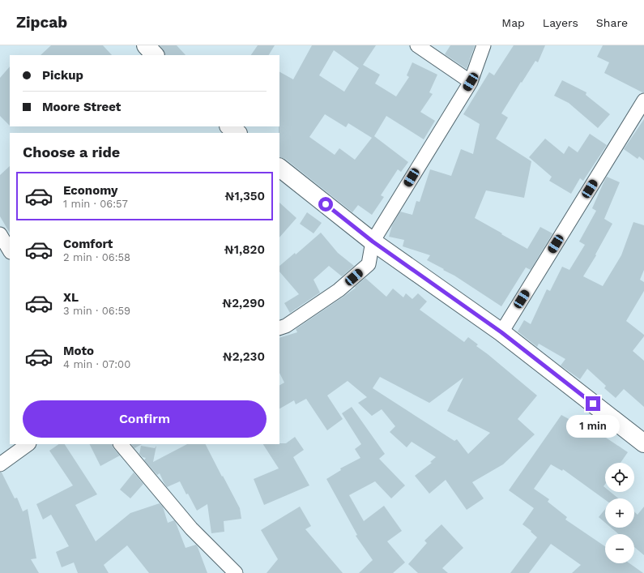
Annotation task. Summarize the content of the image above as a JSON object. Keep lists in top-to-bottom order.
{
  "page": {
    "header": "Zipcab",
    "nav": ["Map", "Layers", "Share"],
    "banner": ["Pickup", "Moore Street"],
    "heading": "Choose a ride",
    "list": [
      {
        "name": "Economy",
        "note": "1 min · 06:57",
        "value": "₦1,350"
      },
      {
        "name": "Comfort",
        "note": "2 min · 06:58",
        "value": "₦1,820"
      },
      {
        "name": "XL",
        "note": "3 min · 06:59",
        "value": "₦2,290"
      },
      {
        "name": "Moto",
        "note": "4 min · 07:00",
        "value": "₦2,230"
      }
    ],
    "buttons": "Confirm",
    "bubble": "1 min",
    "map_buttons": ["+", "−"]
  }
}
